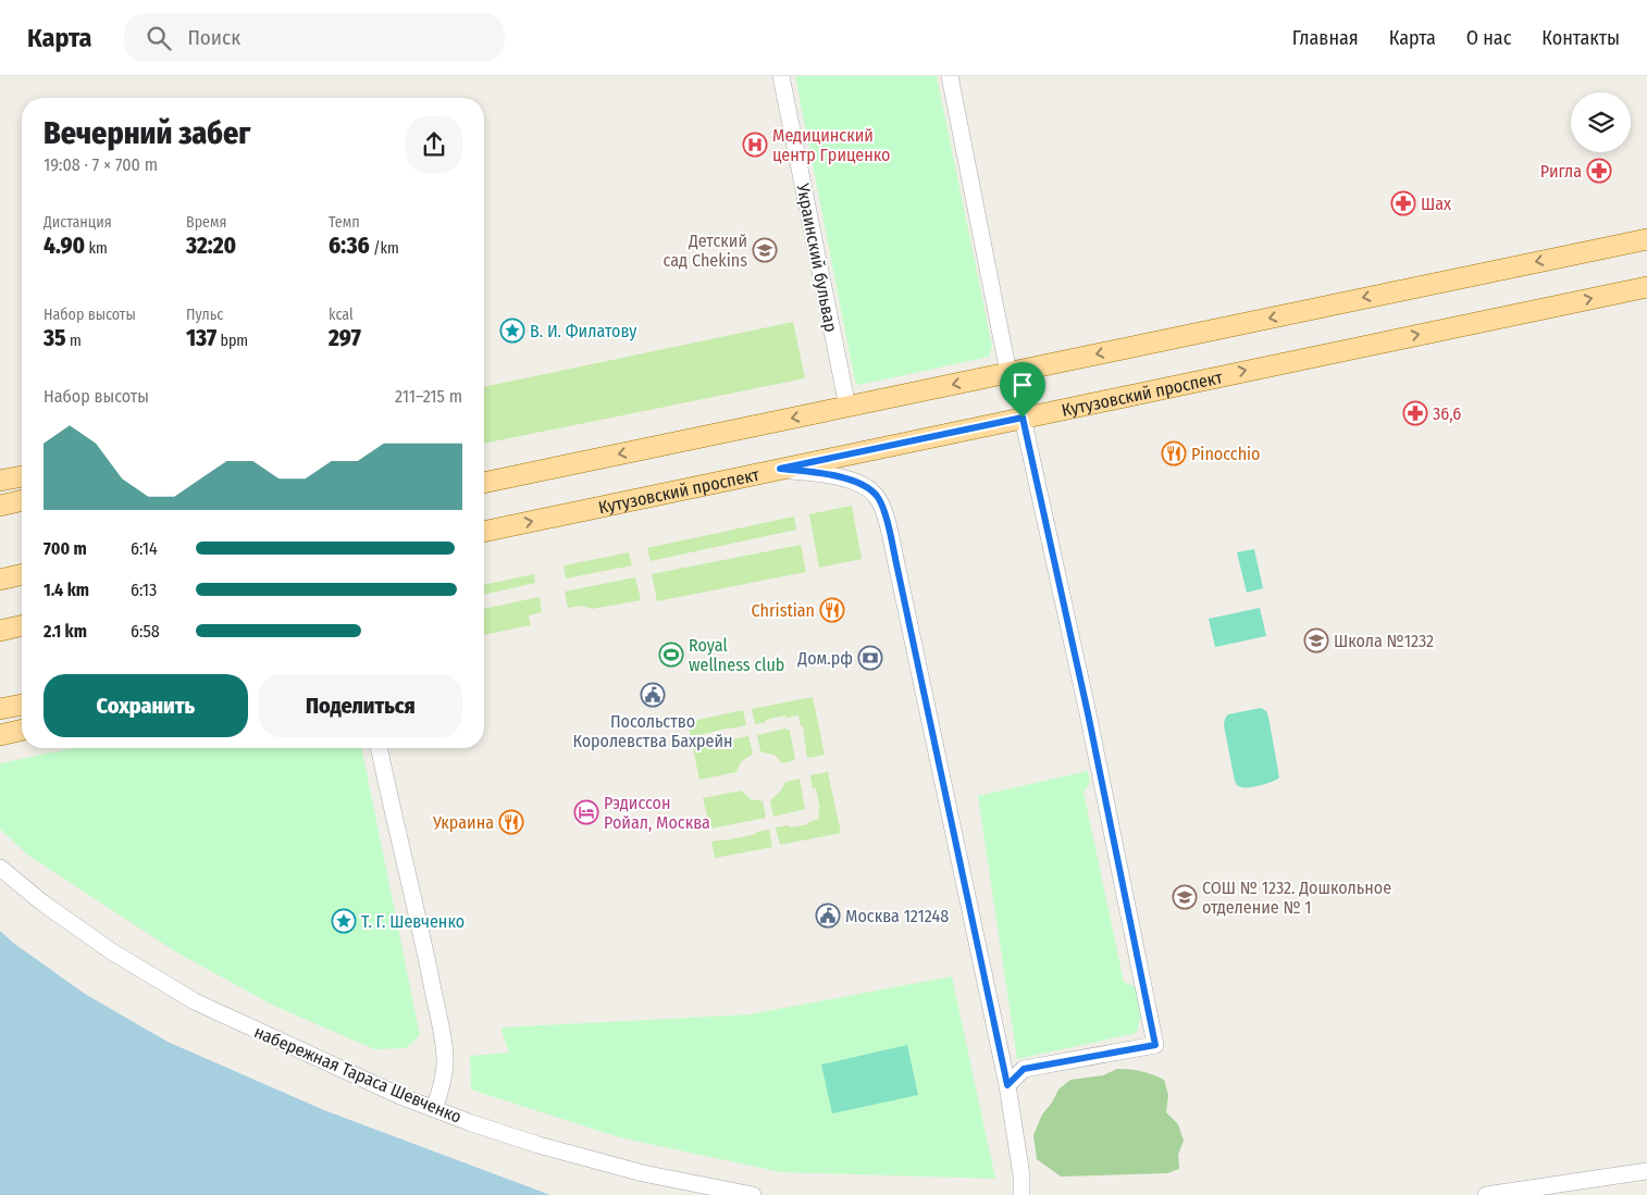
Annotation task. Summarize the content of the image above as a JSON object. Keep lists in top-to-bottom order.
{
  "streets": {
    "main road": ["Кутузовский проспект"],
    "street": ["Украинский бульвар", "набережная Тараса Шевченко"]
  },
  "places": {
    "hospital": ["Медицинский центр Гриценко"],
    "pharmacy": ["Ригла", "Шах", "36,6"],
    "school or university": ["Детский сад Chekins", "Школа №1232", "СОШ № 1232. Дошкольное отделение № 1"],
    "place": ["В. И. Филатову", "Т. Г. Шевченко"],
    "restaurant": ["Pinocchio", "Christian", "Украина"],
    "sports": ["Royal wellness club"],
    "bank": ["Дом.рф"],
    "public building": ["Посольство Королевства Бахрейн", "Москва 121248"],
    "hotel": ["Рэдиссон Ройал, Москва"]
  },
  "page": {
    "header": "Карта",
    "search": "Поиск",
    "nav": [
      "Главная",
      "Карта",
      "О нас",
      "Контакты"
    ],
    "heading": ["Вечерний забег", "19:08 · 7 × 700 m"],
    "stats": [
      ["Дистанция", "4.90 km"],
      ["Время", "32:20"],
      ["Темп", "6:36 /km"],
      ["Набор высоты", "35 m"],
      ["Пульс", "137 bpm"],
      ["kcal", "297"]
    ],
    "chart": ["Набор высоты", "211–215 m"],
    "list": [
      {
        "name": "700 m",
        "note": "6:14"
      },
      {
        "name": "1.4 km",
        "note": "6:13"
      },
      {
        "name": "2.1 km",
        "note": "6:58"
      }
    ],
    "buttons": ["Сохранить", "Поделиться"]
  }
}
